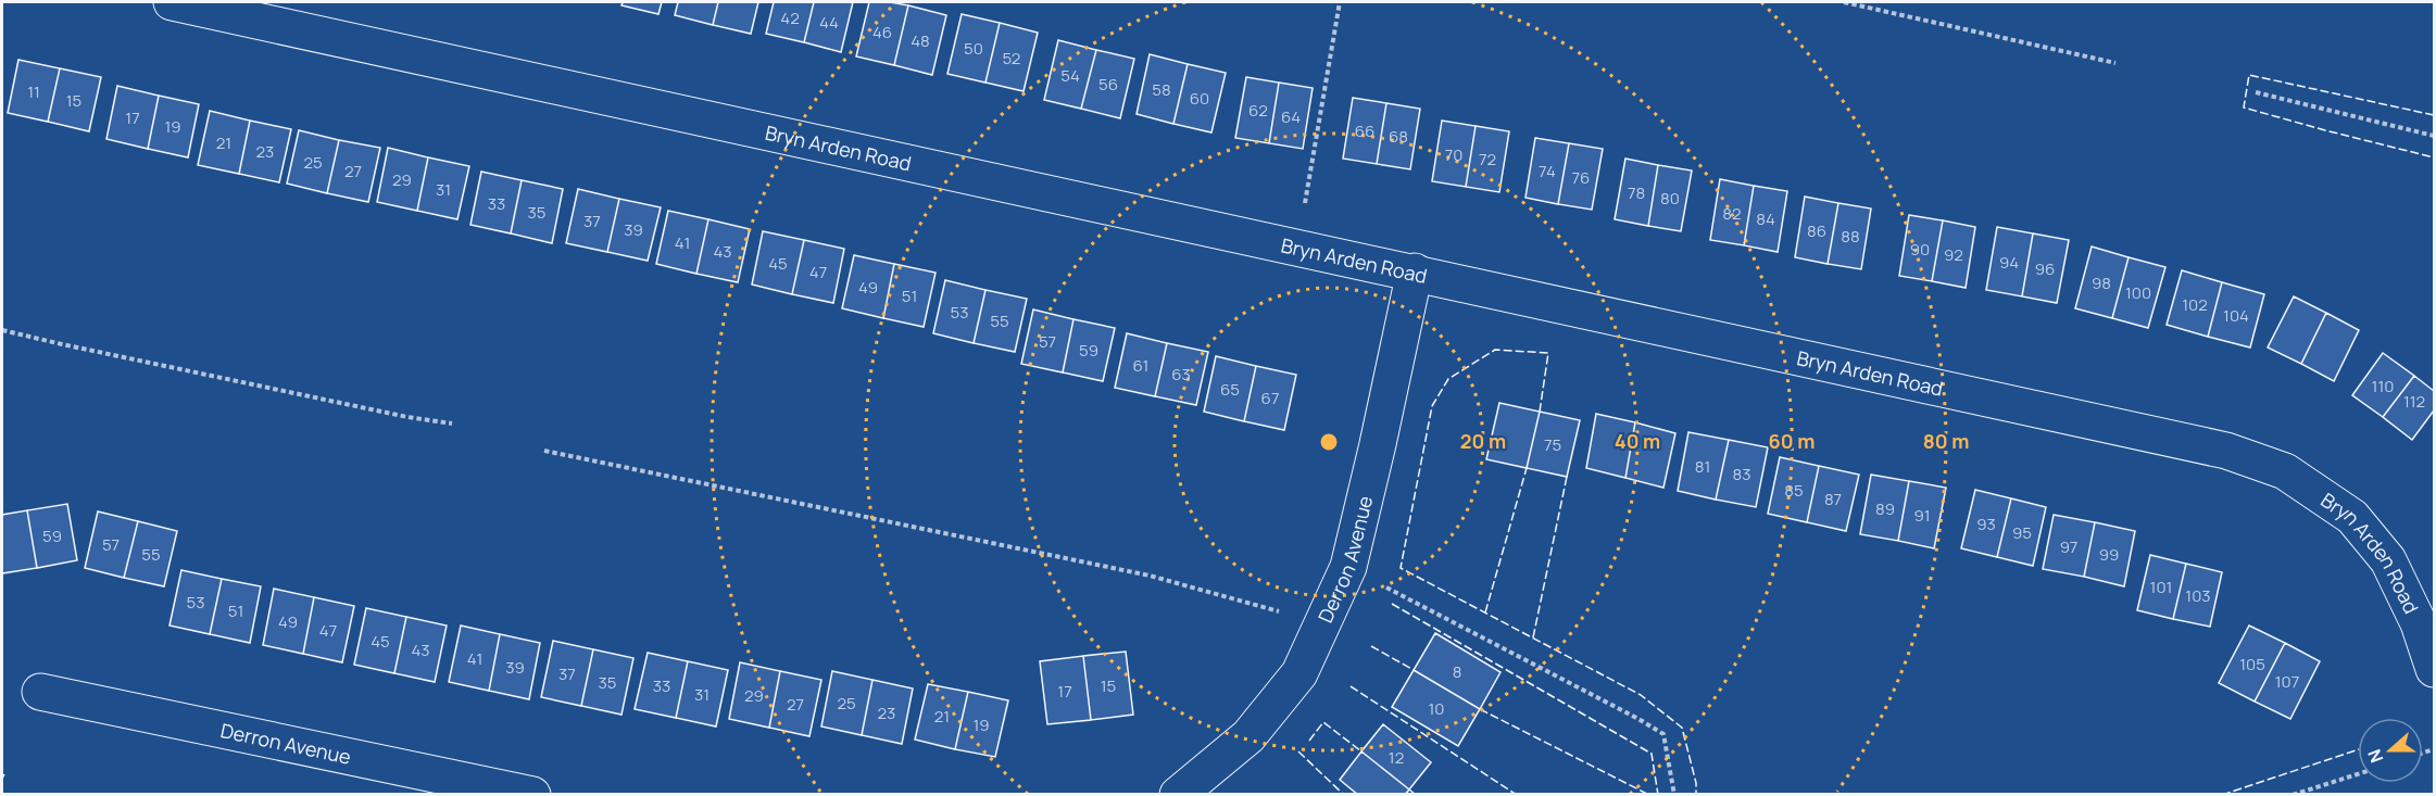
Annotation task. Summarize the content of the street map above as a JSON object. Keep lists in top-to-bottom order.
{
  "streets": {
    "street": ["Bryn Arden Road", "Derron Avenue"]
  },
  "crossings": [
    ["Bryn Arden Road", "Derron Avenue"]
  ],
  "house_numbers": [
    "42",
    "44",
    "46",
    "48",
    "50",
    "52",
    "54",
    "56",
    "58",
    "11",
    "60",
    "15",
    "62",
    "64",
    "17",
    "19",
    "66",
    "68",
    "21",
    "23",
    "70",
    "72",
    "25",
    "27",
    "74",
    "76",
    "29",
    "31",
    "78",
    "80",
    "33",
    "35",
    "82",
    "84",
    "37",
    "39",
    "86",
    "88",
    "41",
    "90",
    "43",
    "92",
    "94",
    "45",
    "96",
    "47",
    "98",
    "49",
    "100",
    "51",
    "102",
    "53",
    "104",
    "55",
    "57",
    "59",
    "61",
    "63",
    "110",
    "65",
    "67",
    "112",
    "75",
    "81",
    "83",
    "85",
    "87",
    "89",
    "91",
    "93",
    "95",
    "59",
    "57",
    "97",
    "55",
    "99",
    "101",
    "103",
    "53",
    "51",
    "49",
    "47",
    "45",
    "43",
    "41",
    "105",
    "39",
    "8",
    "37",
    "107",
    "35",
    "33",
    "15",
    "17",
    "31",
    "29",
    "25",
    "27",
    "10",
    "23",
    "21",
    "19",
    "12"
  ],
  "north": "left",
  "rings": [
    "20 m",
    "40 m",
    "60 m",
    "80 m"
  ]
}
